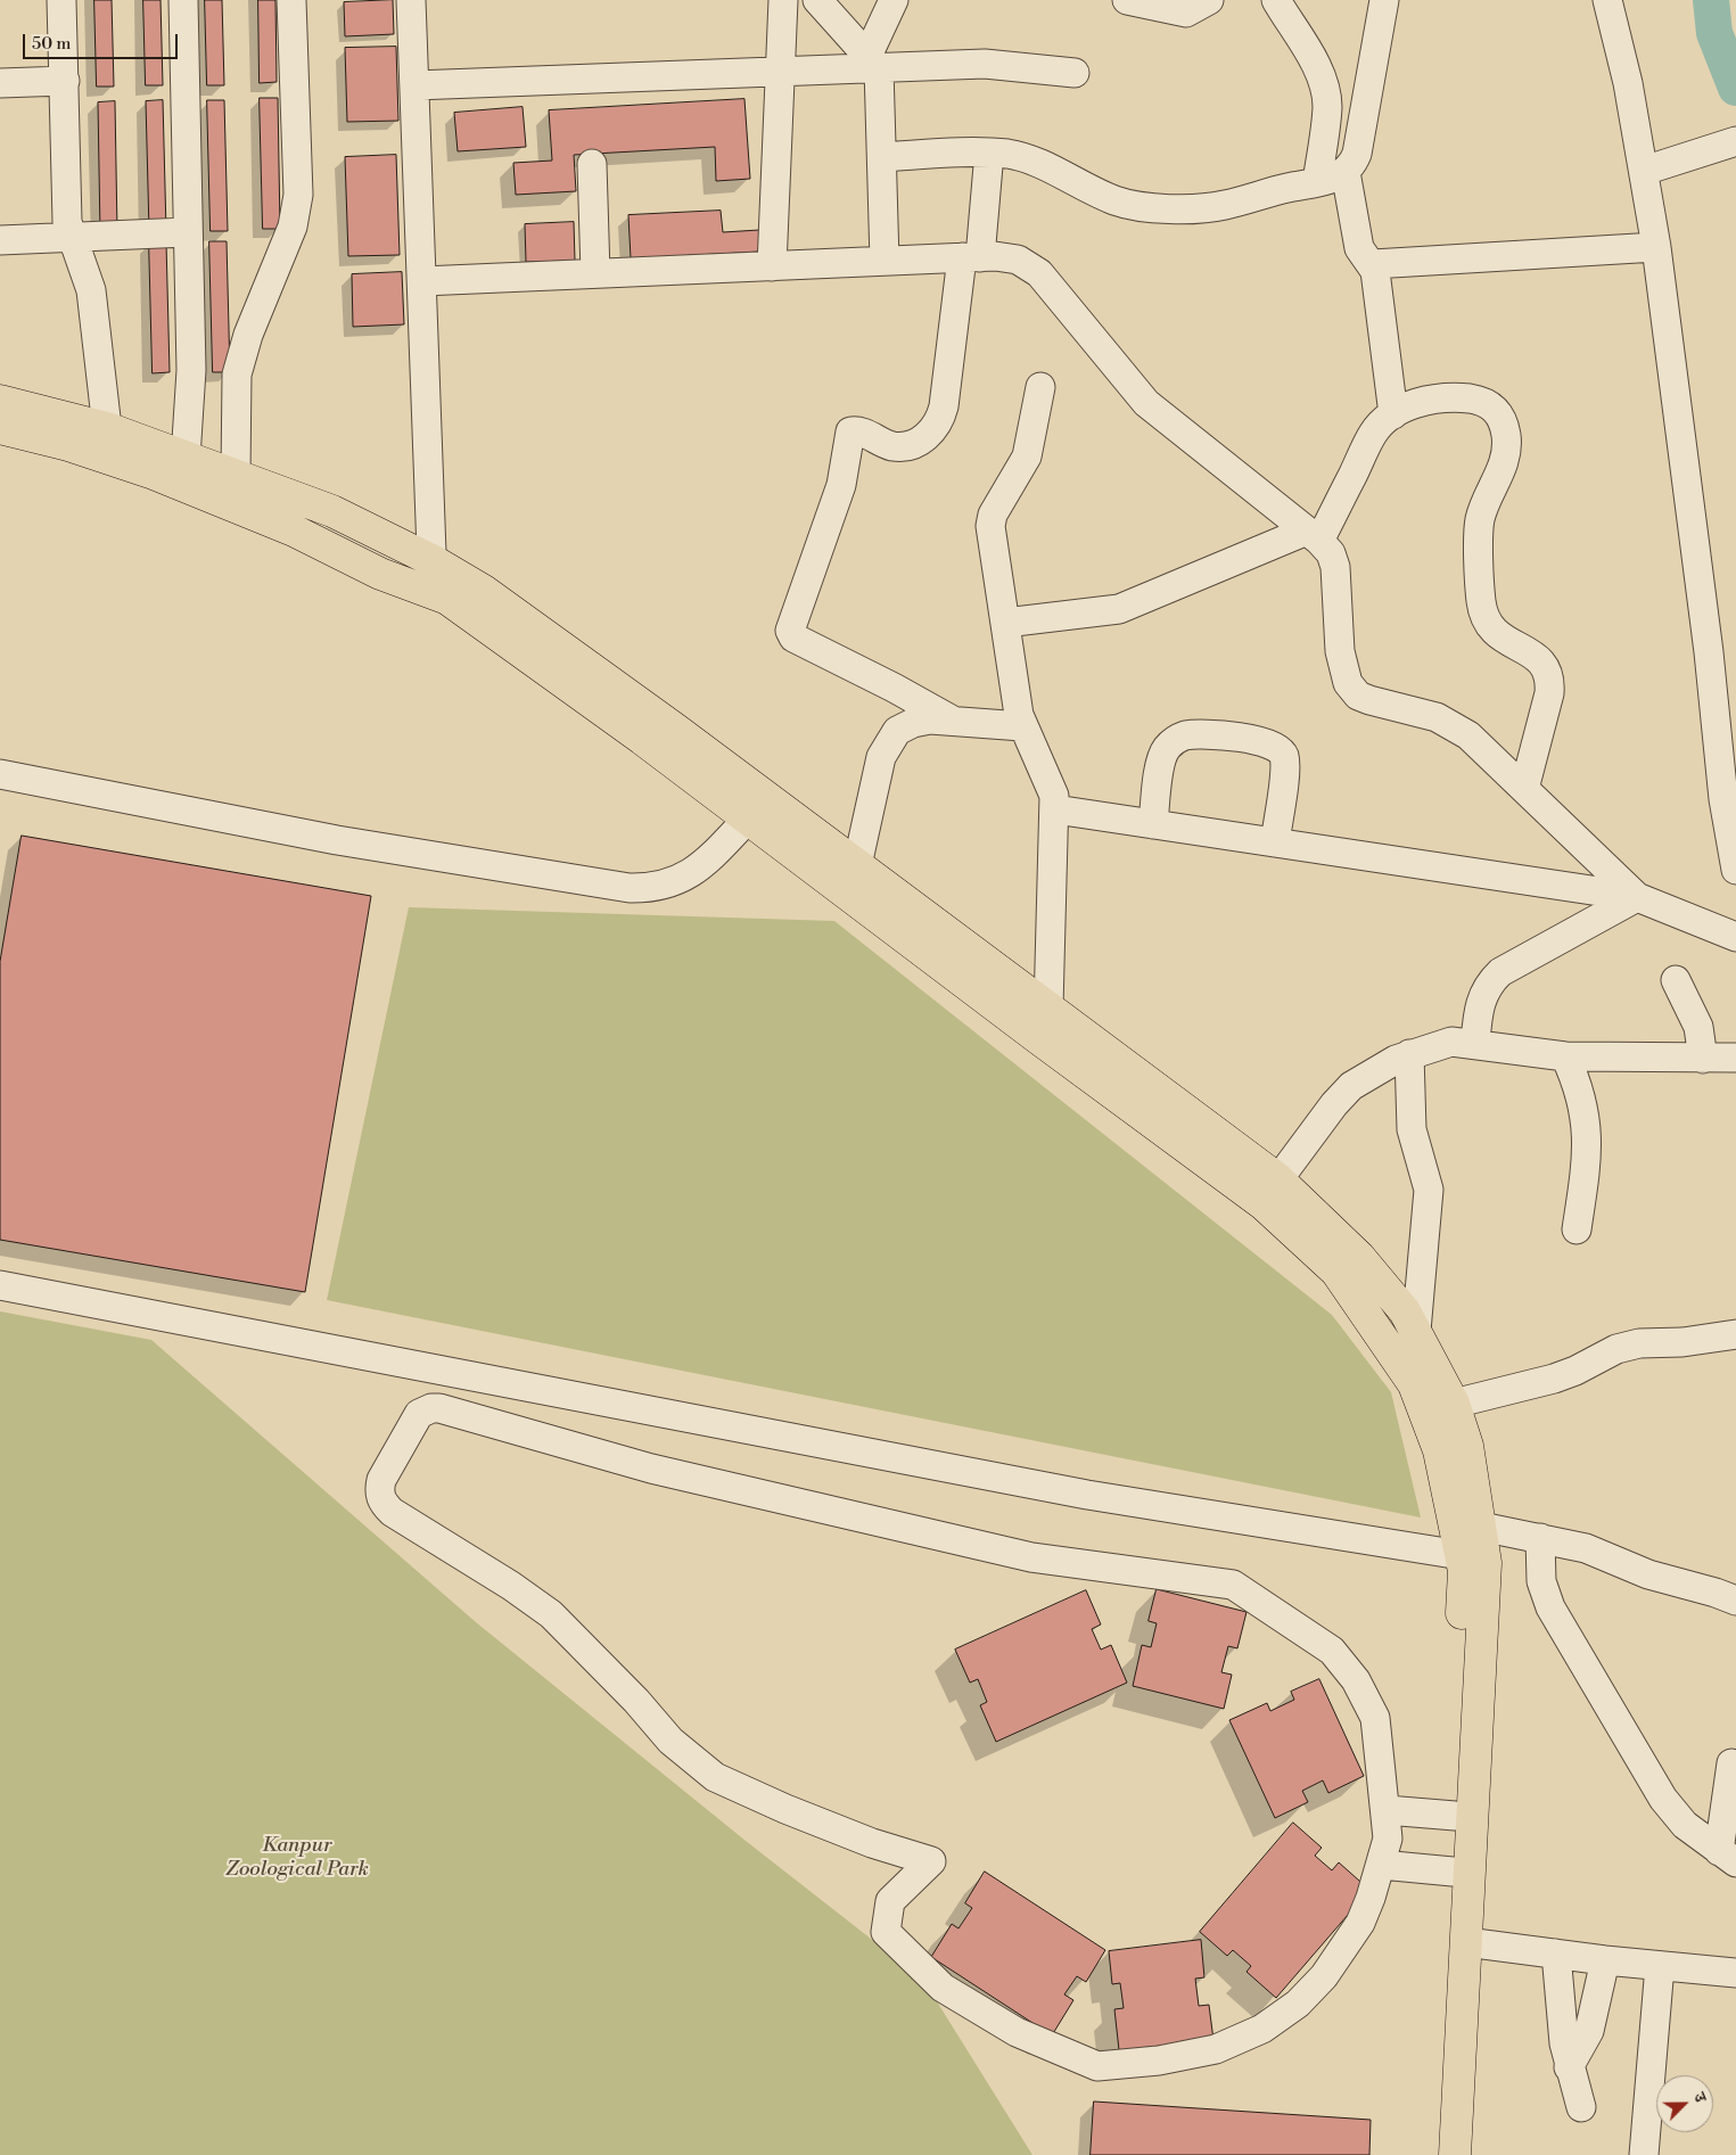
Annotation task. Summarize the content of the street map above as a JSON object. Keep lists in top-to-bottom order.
{
  "parks": ["Kanpur Zoological Park"],
  "scale_bar": "50 m",
  "north": "top right"
}
